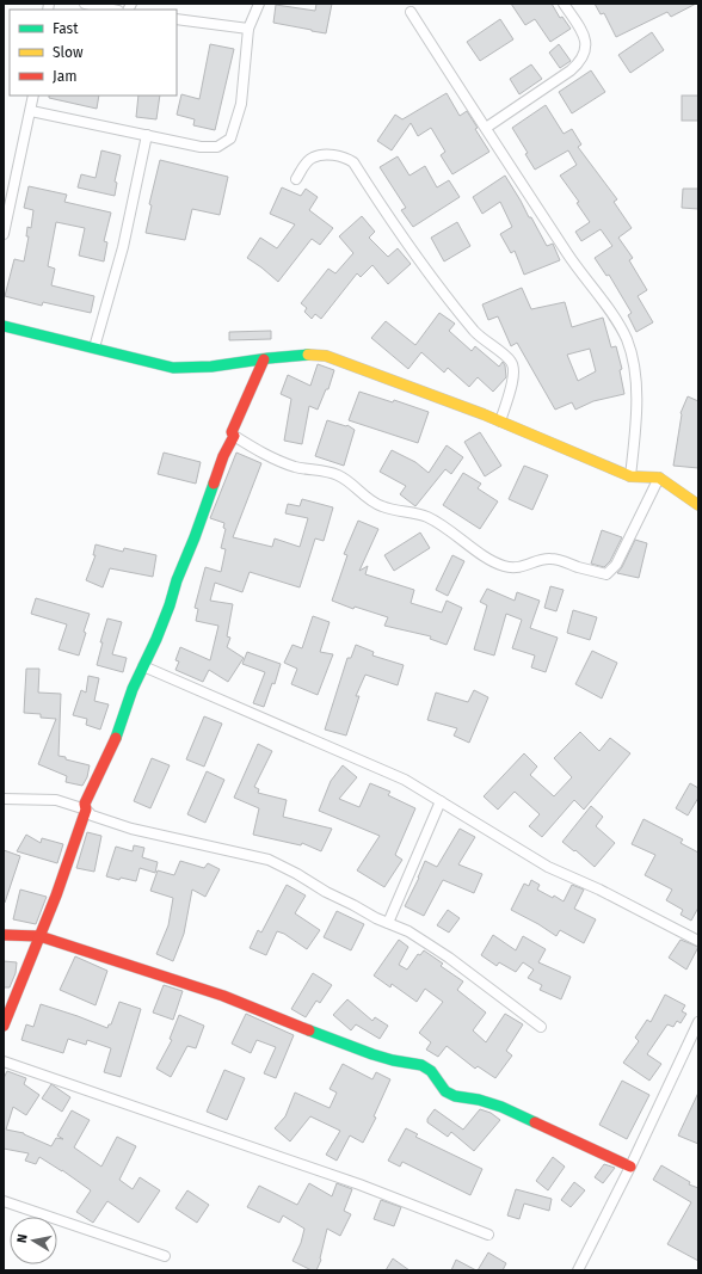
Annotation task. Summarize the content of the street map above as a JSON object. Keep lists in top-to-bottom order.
{
  "legend": ["Fast", "Slow", "Jam"],
  "north": "left"
}
